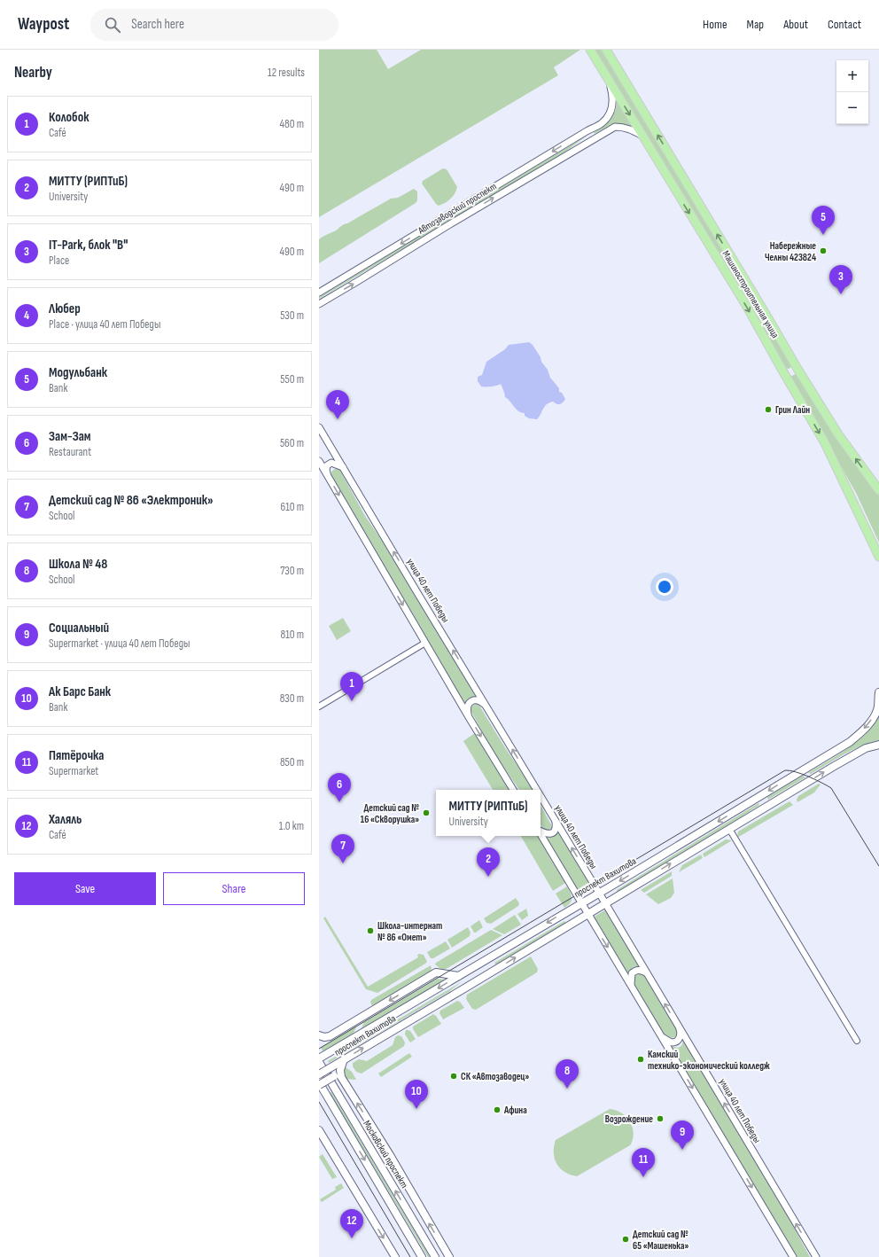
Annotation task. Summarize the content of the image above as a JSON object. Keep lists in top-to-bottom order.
{
  "streets": {
    "main road": ["Машиностроительная улица", "проспект Вахитова", "Московский проспект"],
    "street": ["Автозаводский проспект", "улица 40 лет Победы"]
  },
  "crossings": [
    ["Автозаводский проспект", "Машиностроительная улица"],
    ["улица 40 лет Победы", "проспект Вахитова"],
    ["проспект Вахитова", "Московский проспект"]
  ],
  "places": [
    "Набережные Челны 423824",
    "Грин Лайн",
    "Детский сад № 16 «Скворушка»",
    "Школа-интернат № 86 «Омет»",
    "Камский технико-экономический колледж",
    "СК «Автозаводец»",
    "Афина",
    "Возрождение",
    "Детский сад № 65 «Машенька»"
  ],
  "page": {
    "header": "Waypost",
    "search": "Search here",
    "nav": [
      "Home",
      "Map",
      "About",
      "Contact"
    ],
    "heading": ["Nearby", "12 results"],
    "map_buttons": ["+", "−"],
    "list": [
      {
        "mark": "1",
        "name": "Колобок",
        "note": "Café",
        "value": "480 m"
      },
      {
        "mark": "2",
        "name": "МИТТУ (РИПТиБ)",
        "note": "University",
        "value": "490 m"
      },
      {
        "mark": "3",
        "name": "IT-Park, блок \"В\"",
        "note": "Place",
        "value": "490 m"
      },
      {
        "mark": "4",
        "name": "Любер",
        "note": "Place · улица 40 лет Победы",
        "value": "530 m"
      },
      {
        "mark": "5",
        "name": "Модульбанк",
        "note": "Bank",
        "value": "550 m"
      },
      {
        "mark": "6",
        "name": "Зам-Зам",
        "note": "Restaurant",
        "value": "560 m"
      },
      {
        "mark": "7",
        "name": "Детский сад № 86 «Электроник»",
        "note": "School",
        "value": "610 m"
      },
      {
        "mark": "8",
        "name": "Школа № 48",
        "note": "School",
        "value": "730 m"
      },
      {
        "mark": "9",
        "name": "Социальный",
        "note": "Supermarket · улица 40 лет Победы",
        "value": "810 m"
      },
      {
        "mark": "10",
        "name": "Ак Барс Банк",
        "note": "Bank",
        "value": "830 m"
      },
      {
        "mark": "11",
        "name": "Пятёрочка",
        "note": "Supermarket",
        "value": "850 m"
      },
      {
        "mark": "12",
        "name": "Халяль",
        "note": "Café",
        "value": "1.0 km"
      }
    ],
    "pins": [
      "5",
      "3",
      "4",
      "1",
      "6",
      "7",
      "2",
      "8",
      "10",
      "9",
      "11",
      "12"
    ],
    "popup": ["МИТТУ (РИПТиБ)", "University"],
    "buttons": ["Save", "Share"]
  }
}
